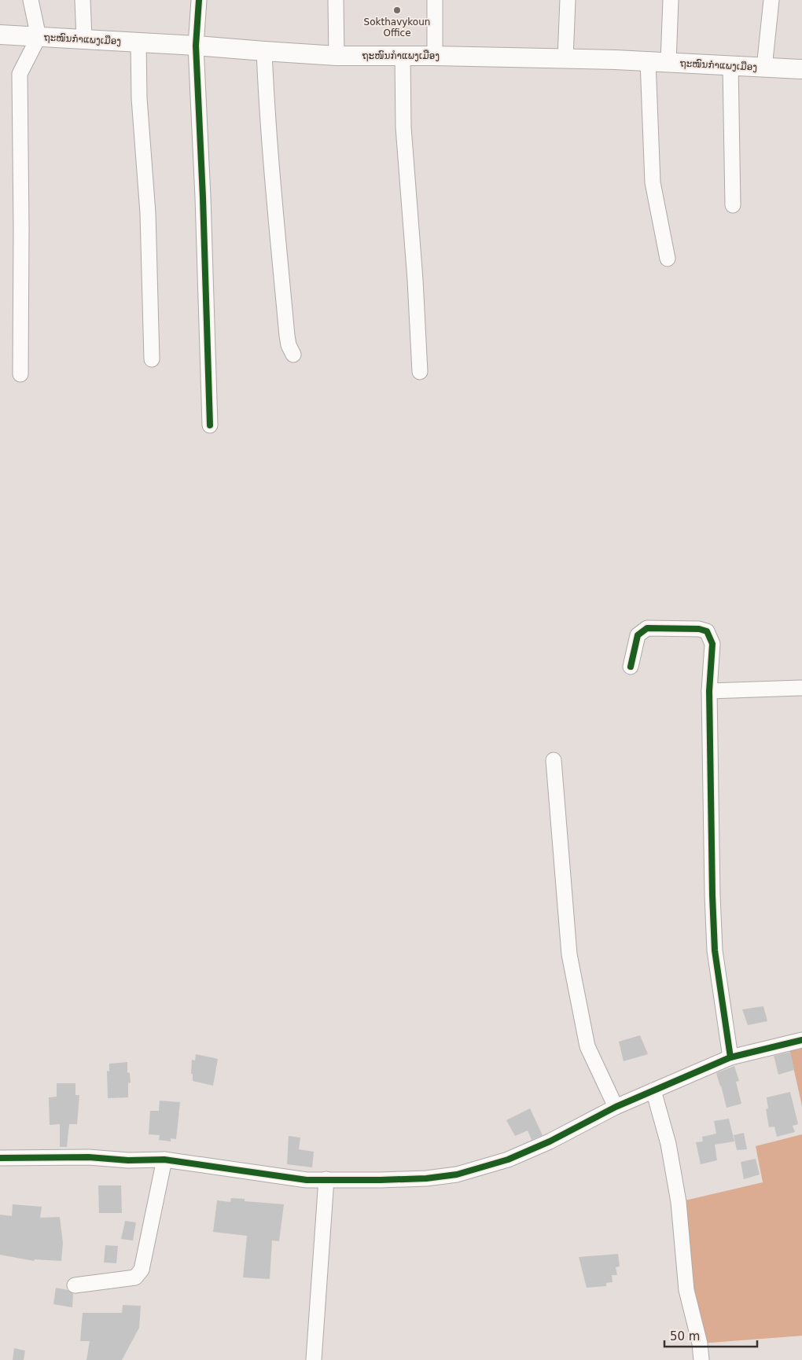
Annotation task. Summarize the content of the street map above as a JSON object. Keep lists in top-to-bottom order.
{
  "streets": {
    "main road": ["ຖະໜົນກຳແພງເມືອງ"]
  },
  "places": ["Sokthavykoun Office"],
  "scale_bar": "50 m"
}
